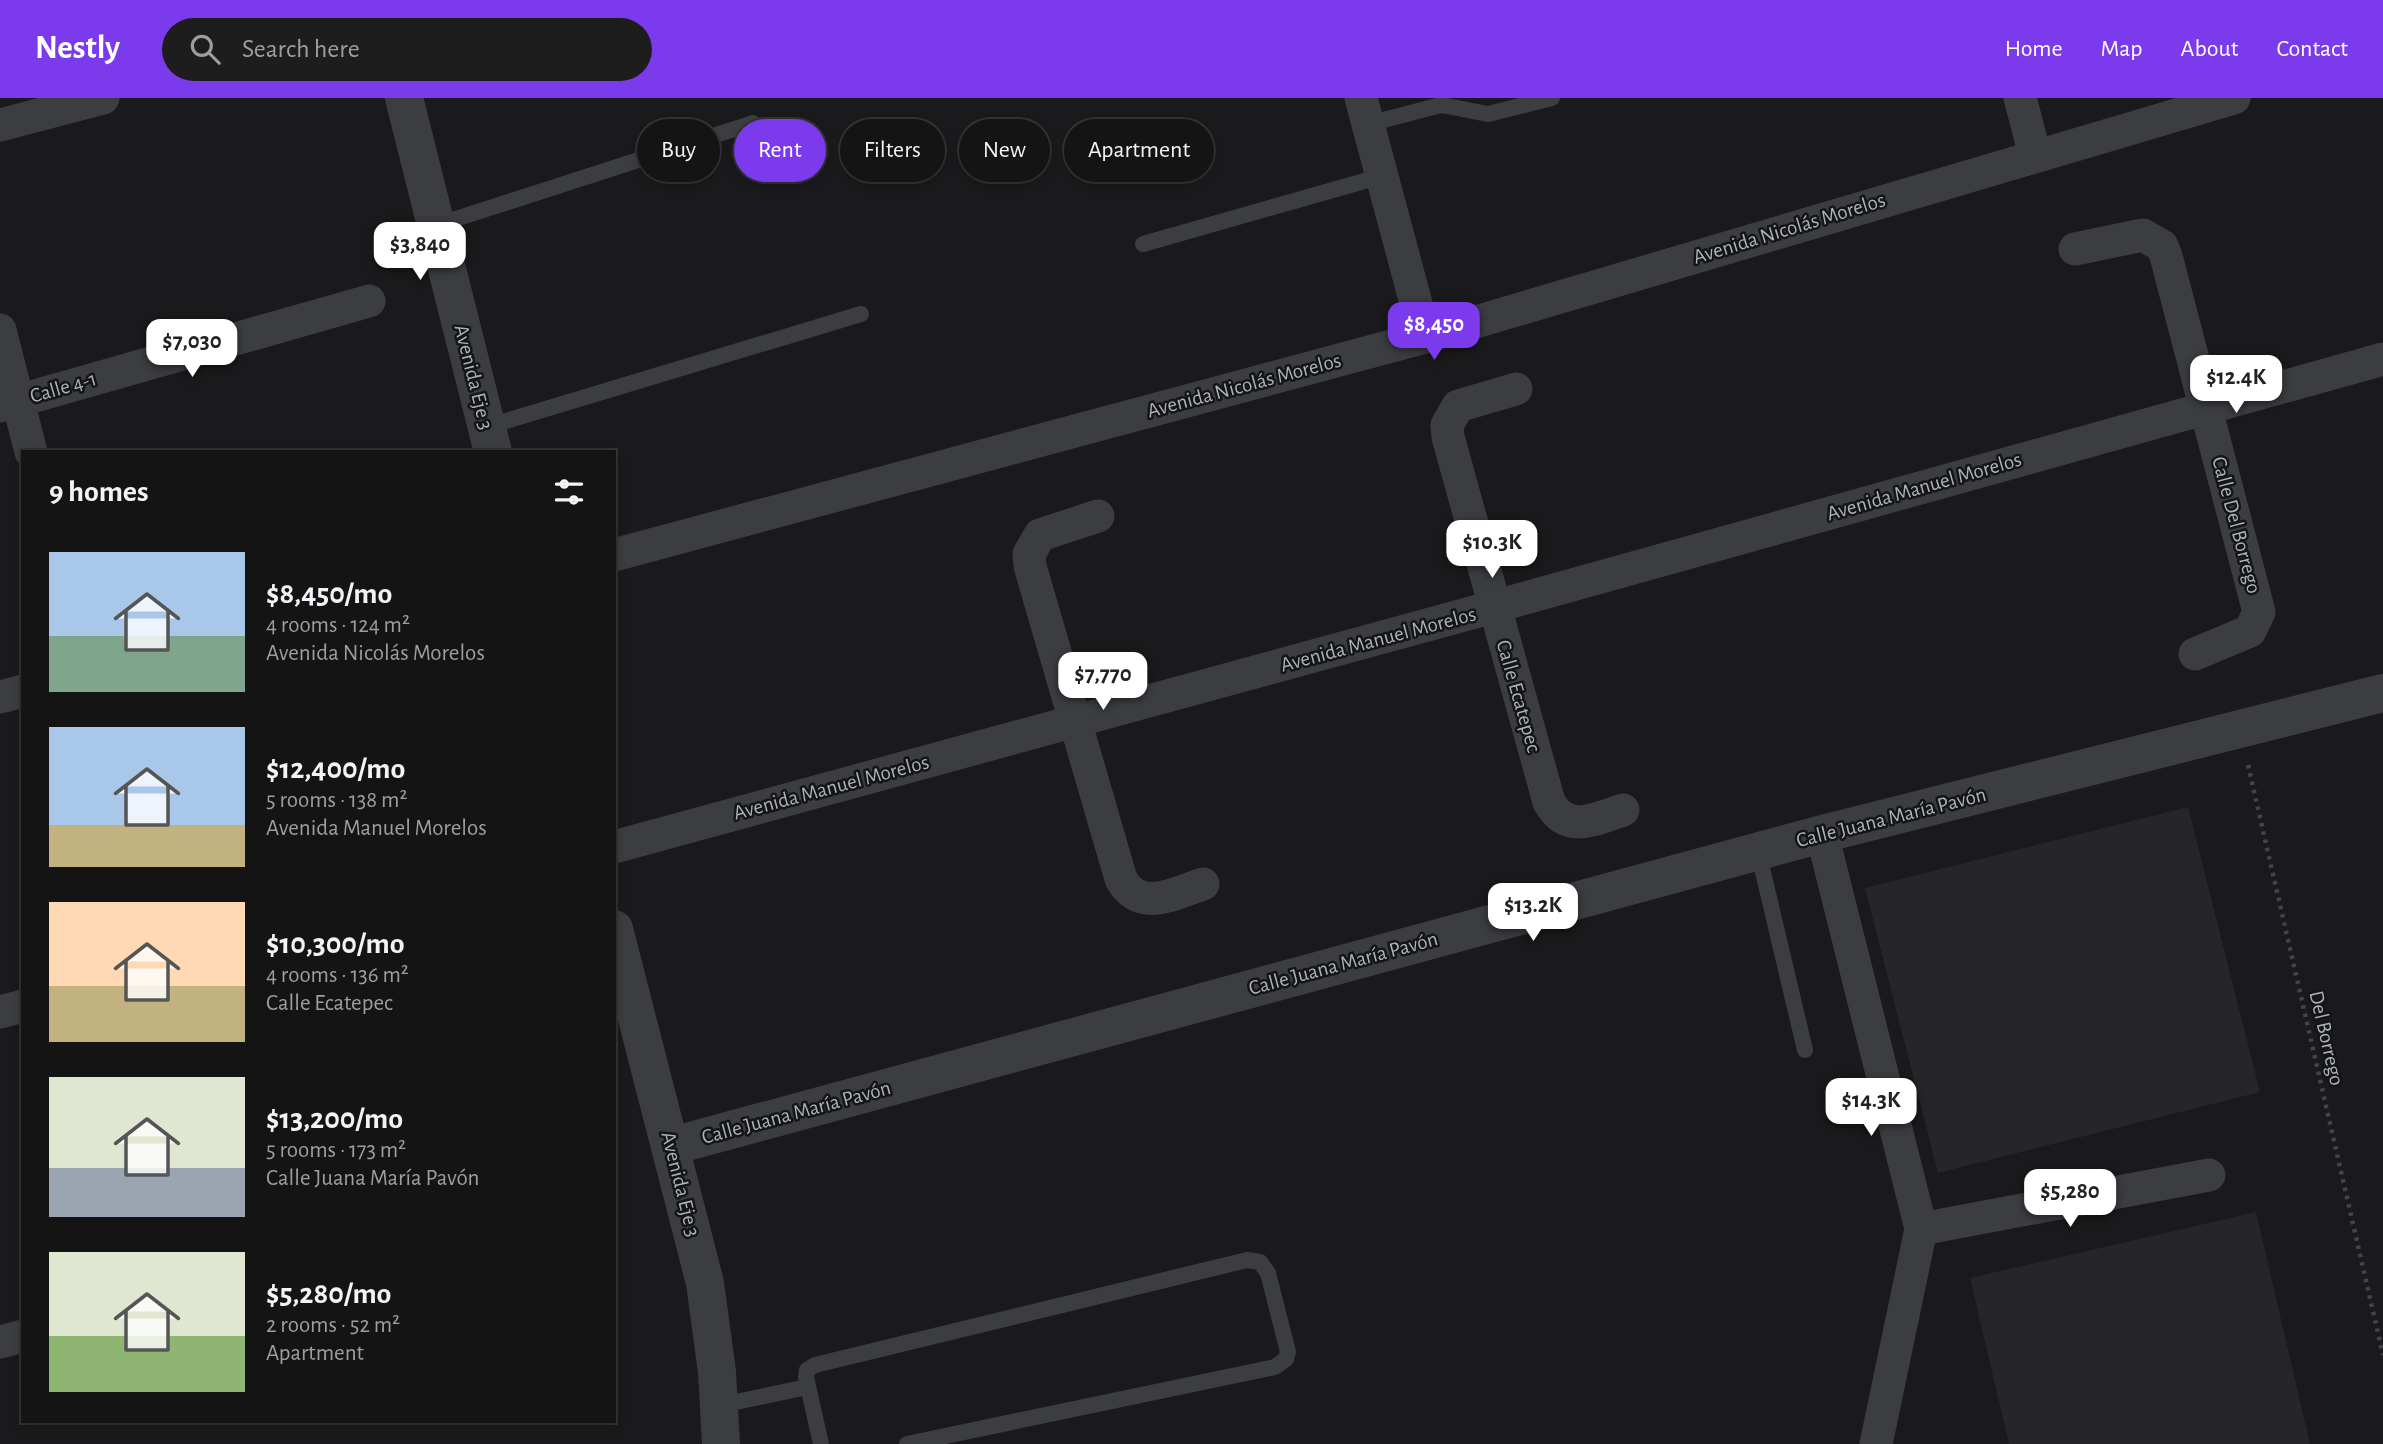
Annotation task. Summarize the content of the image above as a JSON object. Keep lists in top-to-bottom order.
{
  "streets": {
    "street": [
      "Avenida Nicolás Morelos",
      "Avenida Eje 3",
      "Calle 4-1",
      "Avenida Manuel Morelos",
      "Calle Del Borrego",
      "Calle Ecatepec",
      "Calle Juana María Pavón"
    ],
    "path": ["Del Borrego"]
  },
  "crossings": [
    ["Avenida Eje 3", "Calle Juana María Pavón"],
    ["Avenida Manuel Morelos", "Calle Del Borrego"],
    ["Avenida Manuel Morelos", "Calle Ecatepec"],
    ["Calle Juana María Pavón", "Del Borrego"]
  ],
  "page": {
    "header": "Nestly",
    "search": "Search here",
    "nav": [
      "Home",
      "Map",
      "About",
      "Contact"
    ],
    "chip": [
      "Buy",
      "Rent",
      "Filters",
      "New",
      "Apartment"
    ],
    "price": [
      "$3,840",
      "$8,450",
      "$7,030",
      "$12.4K",
      "$10.3K",
      "$7,770",
      "$13.2K",
      "$14.3K",
      "$5,280"
    ],
    "heading": "9 homes",
    "list": [
      {
        "name": "$8,450/mo",
        "note": "4 rooms · 124 m² · Avenida Nicolás Morelos"
      },
      {
        "name": "$12,400/mo",
        "note": "5 rooms · 138 m² · Avenida Manuel Morelos"
      },
      {
        "name": "$10,300/mo",
        "note": "4 rooms · 136 m² · Calle Ecatepec"
      },
      {
        "name": "$13,200/mo",
        "note": "5 rooms · 173 m² · Calle Juana María Pavón"
      },
      {
        "name": "$5,280/mo",
        "note": "2 rooms · 52 m² · Apartment"
      }
    ]
  }
}
